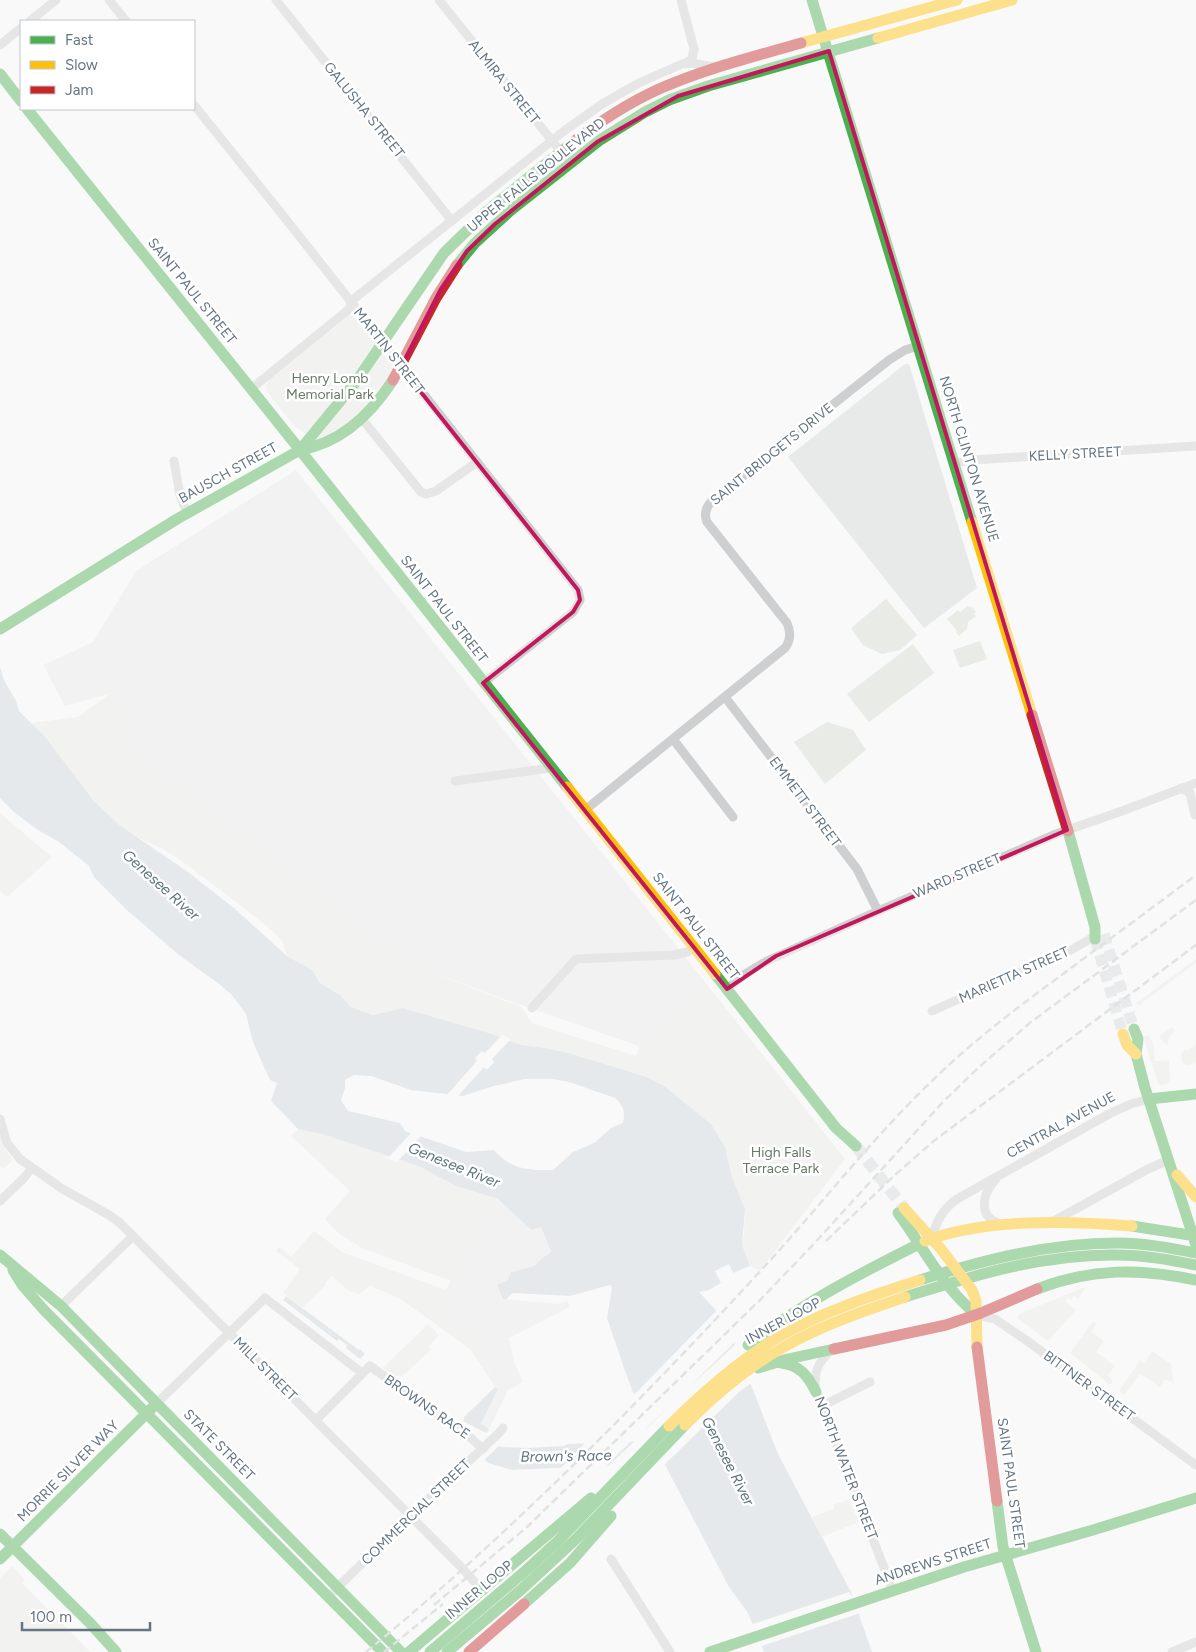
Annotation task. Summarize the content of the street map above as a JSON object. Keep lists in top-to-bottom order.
{
  "streets": {
    "main road": [
      "UPPER FALLS BOULEVARD",
      "SAINT PAUL STREET",
      "NORTH CLINTON AVENUE",
      "BAUSCH STREET",
      "CENTRAL AVENUE",
      "INNER LOOP",
      "STATE STREET",
      "MORRIE SILVER WAY",
      "ANDREWS STREET"
    ],
    "street": [
      "ALMIRA STREET",
      "GALUSHA STREET",
      "MARTIN STREET",
      "SAINT BRIDGETS DRIVE",
      "KELLY STREET",
      "EMMETT STREET",
      "WARD STREET",
      "MARIETTA STREET",
      "MILL STREET",
      "BITTNER STREET",
      "BROWNS RACE",
      "NORTH WATER STREET",
      "COMMERCIAL STREET"
    ]
  },
  "crossings": [
    ["ALMIRA STREET", "UPPER FALLS BOULEVARD"],
    ["UPPER FALLS BOULEVARD", "SAINT PAUL STREET"],
    ["UPPER FALLS BOULEVARD", "MARTIN STREET"],
    ["UPPER FALLS BOULEVARD", "NORTH CLINTON AVENUE"],
    ["UPPER FALLS BOULEVARD", "BAUSCH STREET"],
    ["SAINT PAUL STREET", "MARTIN STREET"],
    ["SAINT PAUL STREET", "SAINT BRIDGETS DRIVE"],
    ["SAINT PAUL STREET", "BAUSCH STREET"],
    ["SAINT PAUL STREET", "WARD STREET"],
    ["SAINT PAUL STREET", "CENTRAL AVENUE"],
    ["SAINT PAUL STREET", "BITTNER STREET"],
    ["SAINT PAUL STREET", "ANDREWS STREET"],
    ["SAINT BRIDGETS DRIVE", "NORTH CLINTON AVENUE"],
    ["SAINT BRIDGETS DRIVE", "EMMETT STREET"],
    ["KELLY STREET", "NORTH CLINTON AVENUE"],
    ["NORTH CLINTON AVENUE", "WARD STREET"],
    ["NORTH CLINTON AVENUE", "MARIETTA STREET"],
    ["EMMETT STREET", "WARD STREET"],
    ["MILL STREET", "COMMERCIAL STREET"],
    ["BROWNS RACE", "COMMERCIAL STREET"],
    ["STATE STREET", "MORRIE SILVER WAY"],
    ["STATE STREET", "COMMERCIAL STREET"],
    ["NORTH WATER STREET", "ANDREWS STREET"]
  ],
  "water": ["Genesee River", "Brown's Race"],
  "parks": ["Henry Lomb Memorial Park", "High Falls Terrace Park"],
  "legend": ["Fast", "Slow", "Jam"],
  "scale_bar": "100 m"
}
